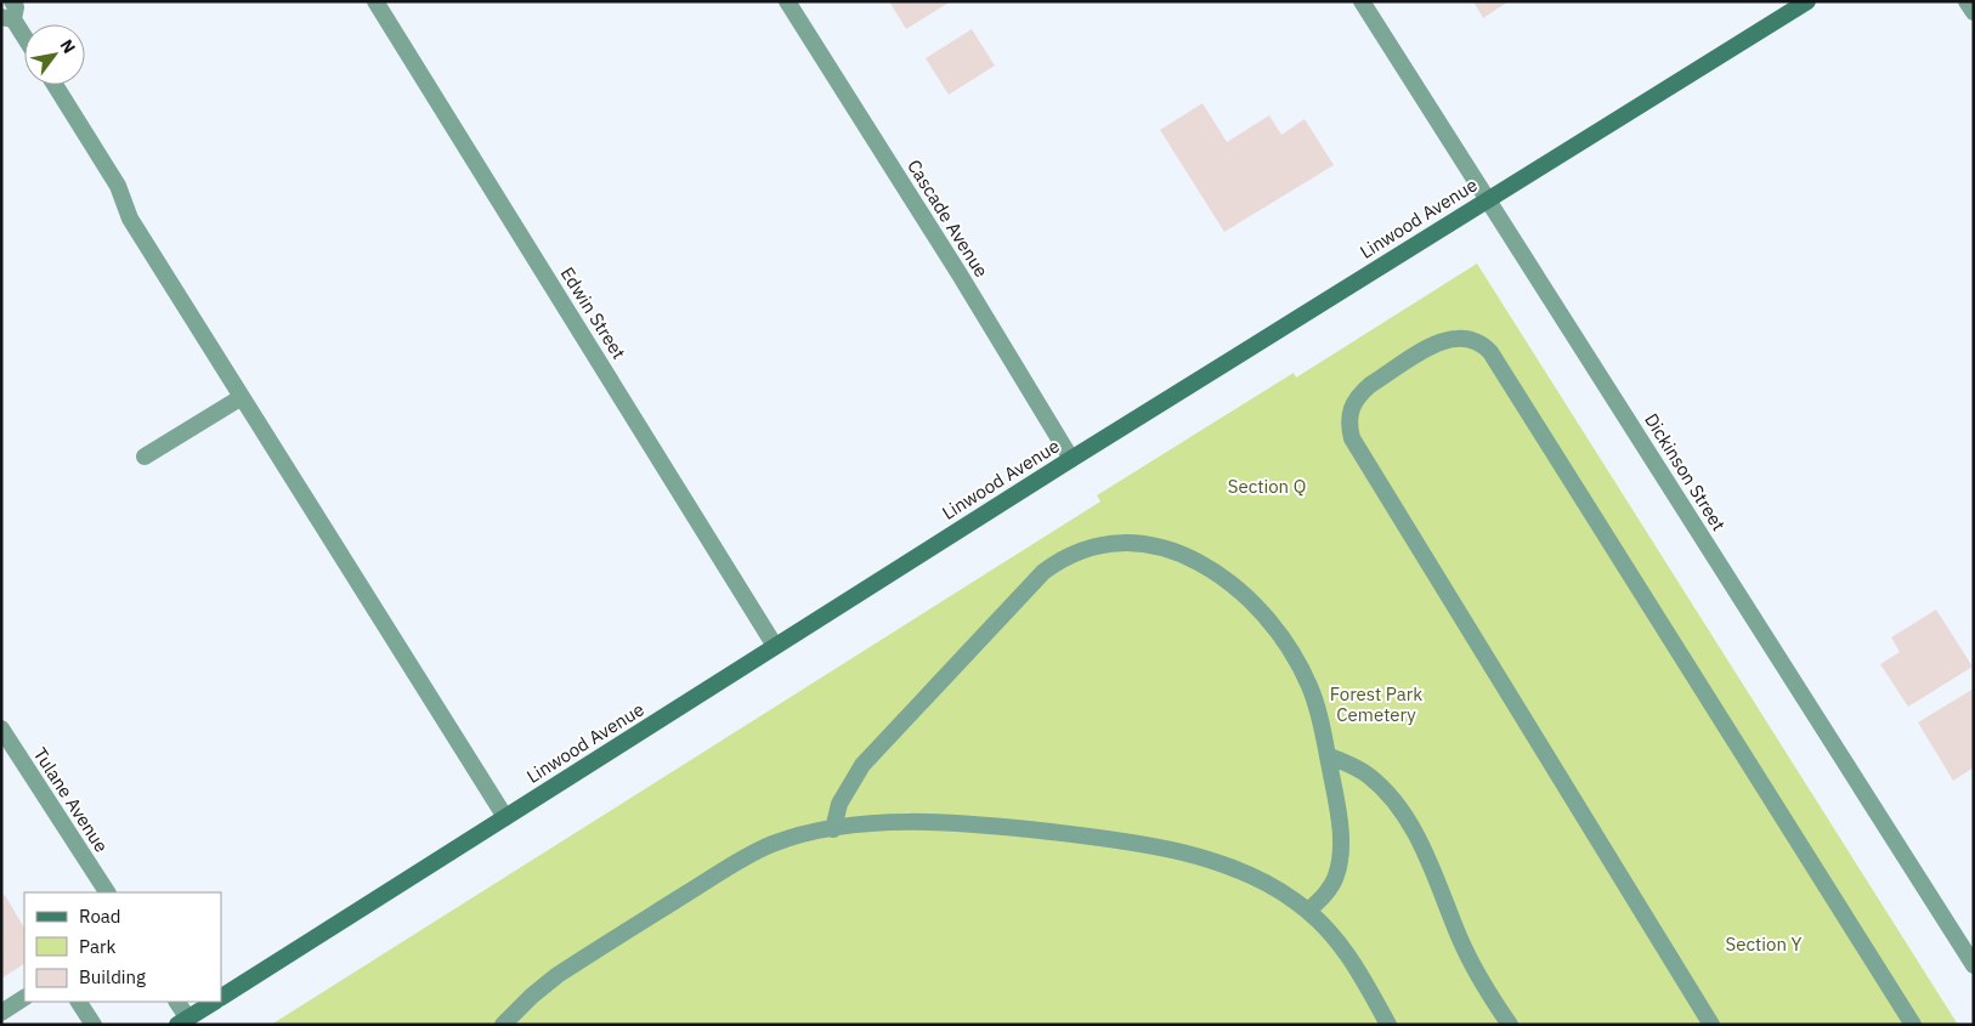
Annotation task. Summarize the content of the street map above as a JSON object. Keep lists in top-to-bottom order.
{
  "streets": {
    "main road": ["Linwood Avenue"],
    "street": [
      "Cascade Avenue",
      "Edwin Street",
      "Dickinson Street",
      "Tulane Avenue"
    ]
  },
  "crossings": [
    ["Cascade Avenue", "Linwood Avenue"],
    ["Linwood Avenue", "Edwin Street"],
    ["Linwood Avenue", "Dickinson Street"]
  ],
  "parks": ["Section Q", "Forest Park Cemetery", "Section Y"],
  "legend": ["Road", "Park", "Building"],
  "north": "top right"
}
